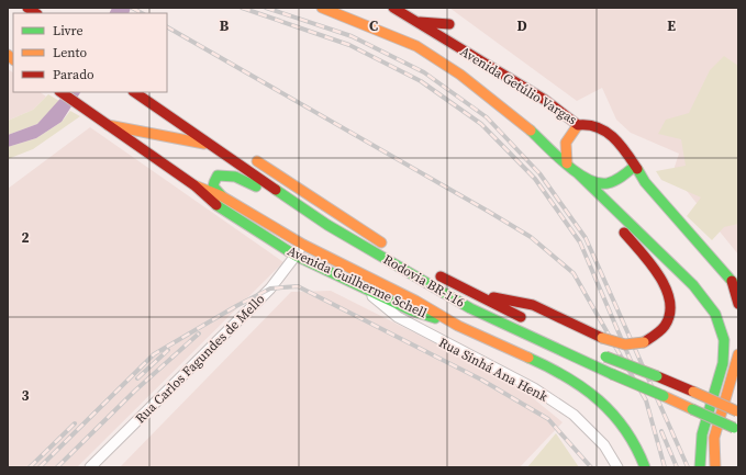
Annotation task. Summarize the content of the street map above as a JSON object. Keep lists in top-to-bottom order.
{
  "streets": {
    "main road": ["Avenida Getúlio Vargas", "Rodovia BR-116", "Avenida Guilherme Schell"],
    "street": ["Rua Carlos Fagundes de Mello", "Rua Sinhá Ana Henk"]
  },
  "crossings": [
    ["Avenida Guilherme Schell", "Rua Carlos Fagundes de Mello"],
    ["Avenida Guilherme Schell", "Rua Sinhá Ana Henk"]
  ],
  "legend": ["Livre", "Lento", "Parado"],
  "grid": {
    "columns": [
      "B",
      "C",
      "D",
      "E"
    ],
    "rows": ["2", "3"]
  }
}
